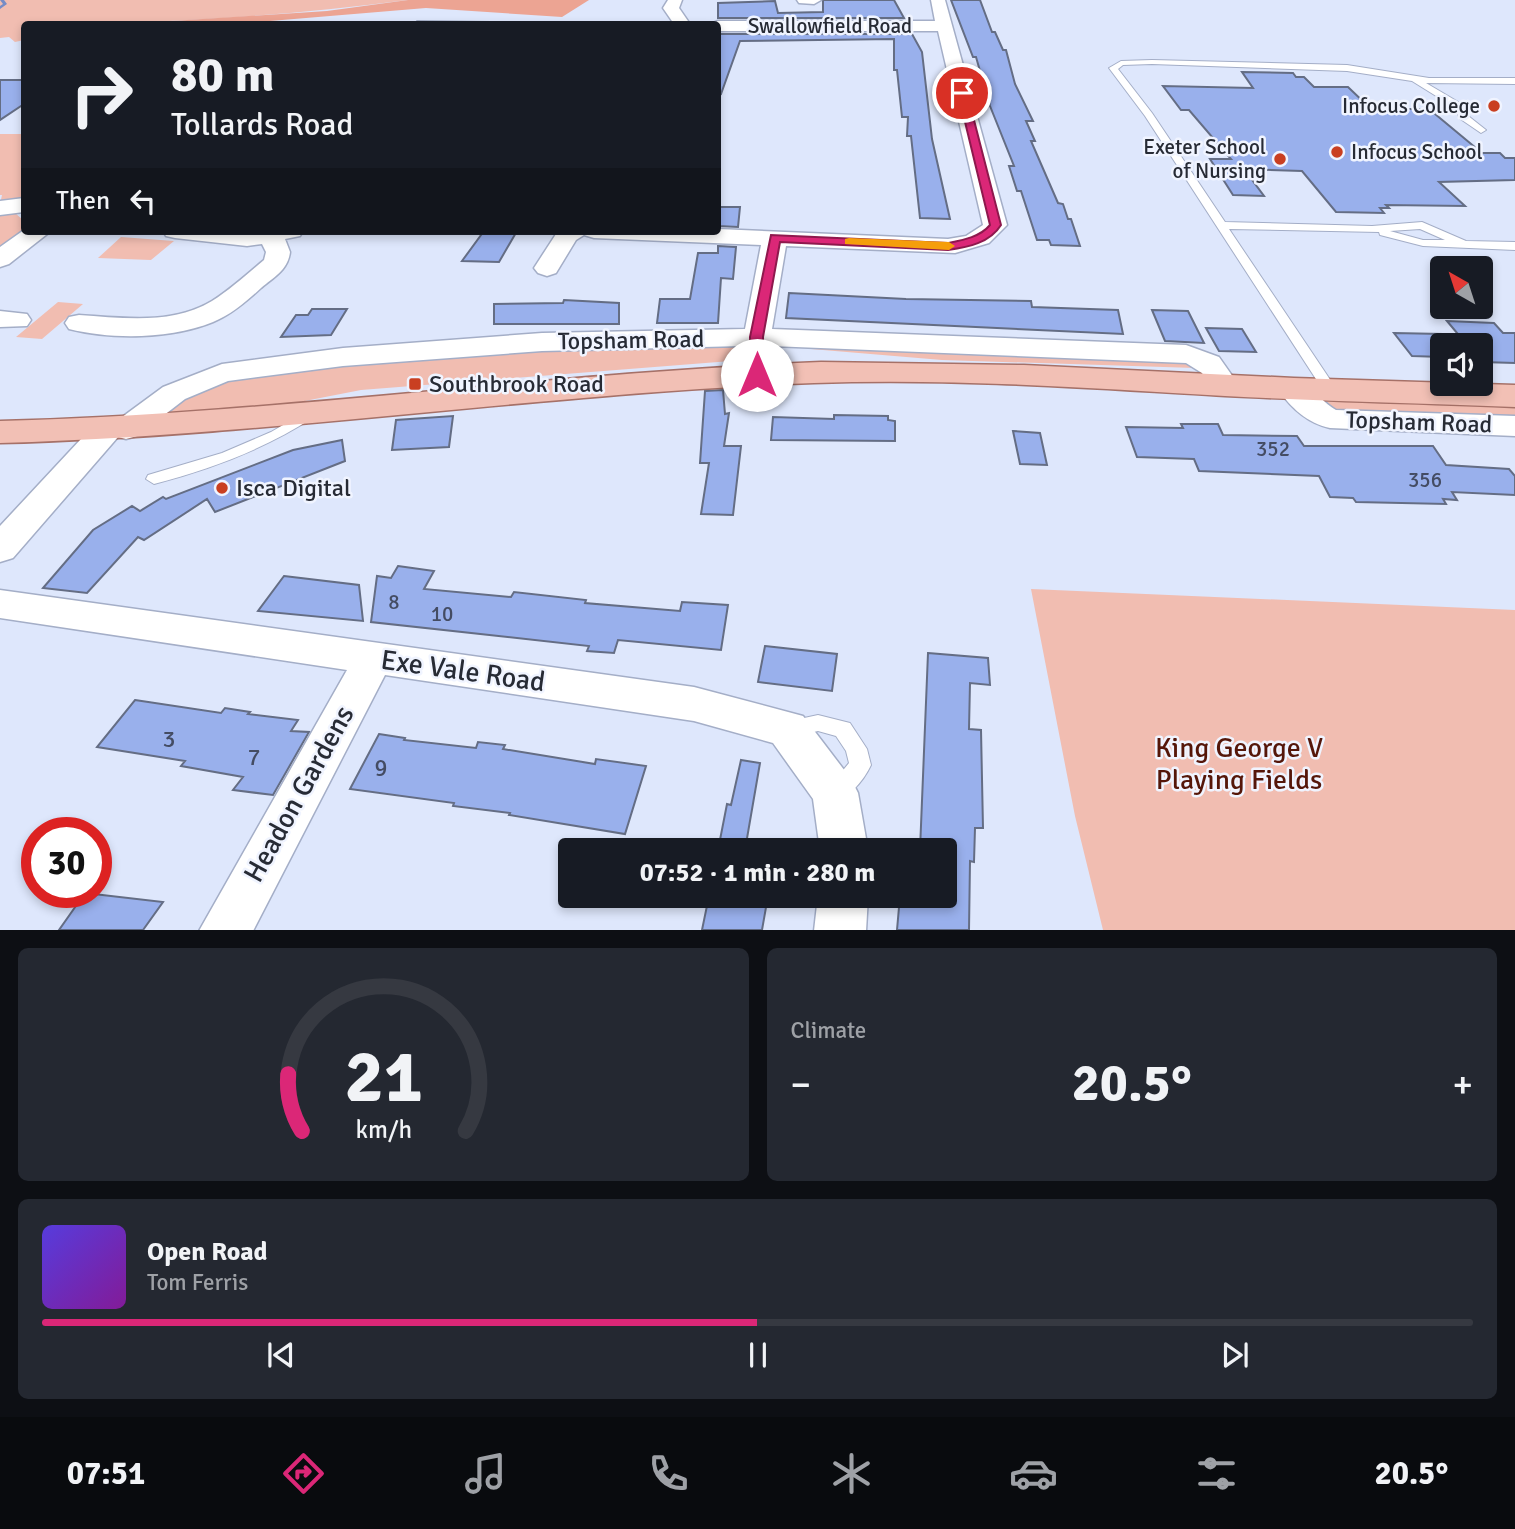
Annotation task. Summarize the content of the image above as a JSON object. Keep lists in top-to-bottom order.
{
  "streets": {
    "main road": ["Topsham Road"],
    "street": ["Swallowfield Road", "Exe Vale Road", "Headon Gardens"]
  },
  "crossings": [
    ["Exe Vale Road", "Headon Gardens"]
  ],
  "parks": ["King George V Playing Fields"],
  "places": {
    "other": [
      "Infocus College",
      "Infocus School",
      "Exeter School of Nursing",
      "Isca Digital"
    ],
    "transit": ["Southbrook Road"]
  },
  "house_numbers": [
    "352",
    "356",
    "8",
    "10",
    "3",
    "7",
    "9"
  ],
  "north": "top left",
  "page": {
    "turn": ["80 m", "Tollards Road"],
    "then": "Then",
    "limit": "30",
    "trip": "07:52 · 1 min · 280 m",
    "tile": "Climate",
    "heat": ["−", "20.5°", "+"],
    "song": ["Open Road", "Tom Ferris"],
    "tabs": ["07:51", "20.5°"],
    "gauge": ["21", "km/h"]
  }
}
